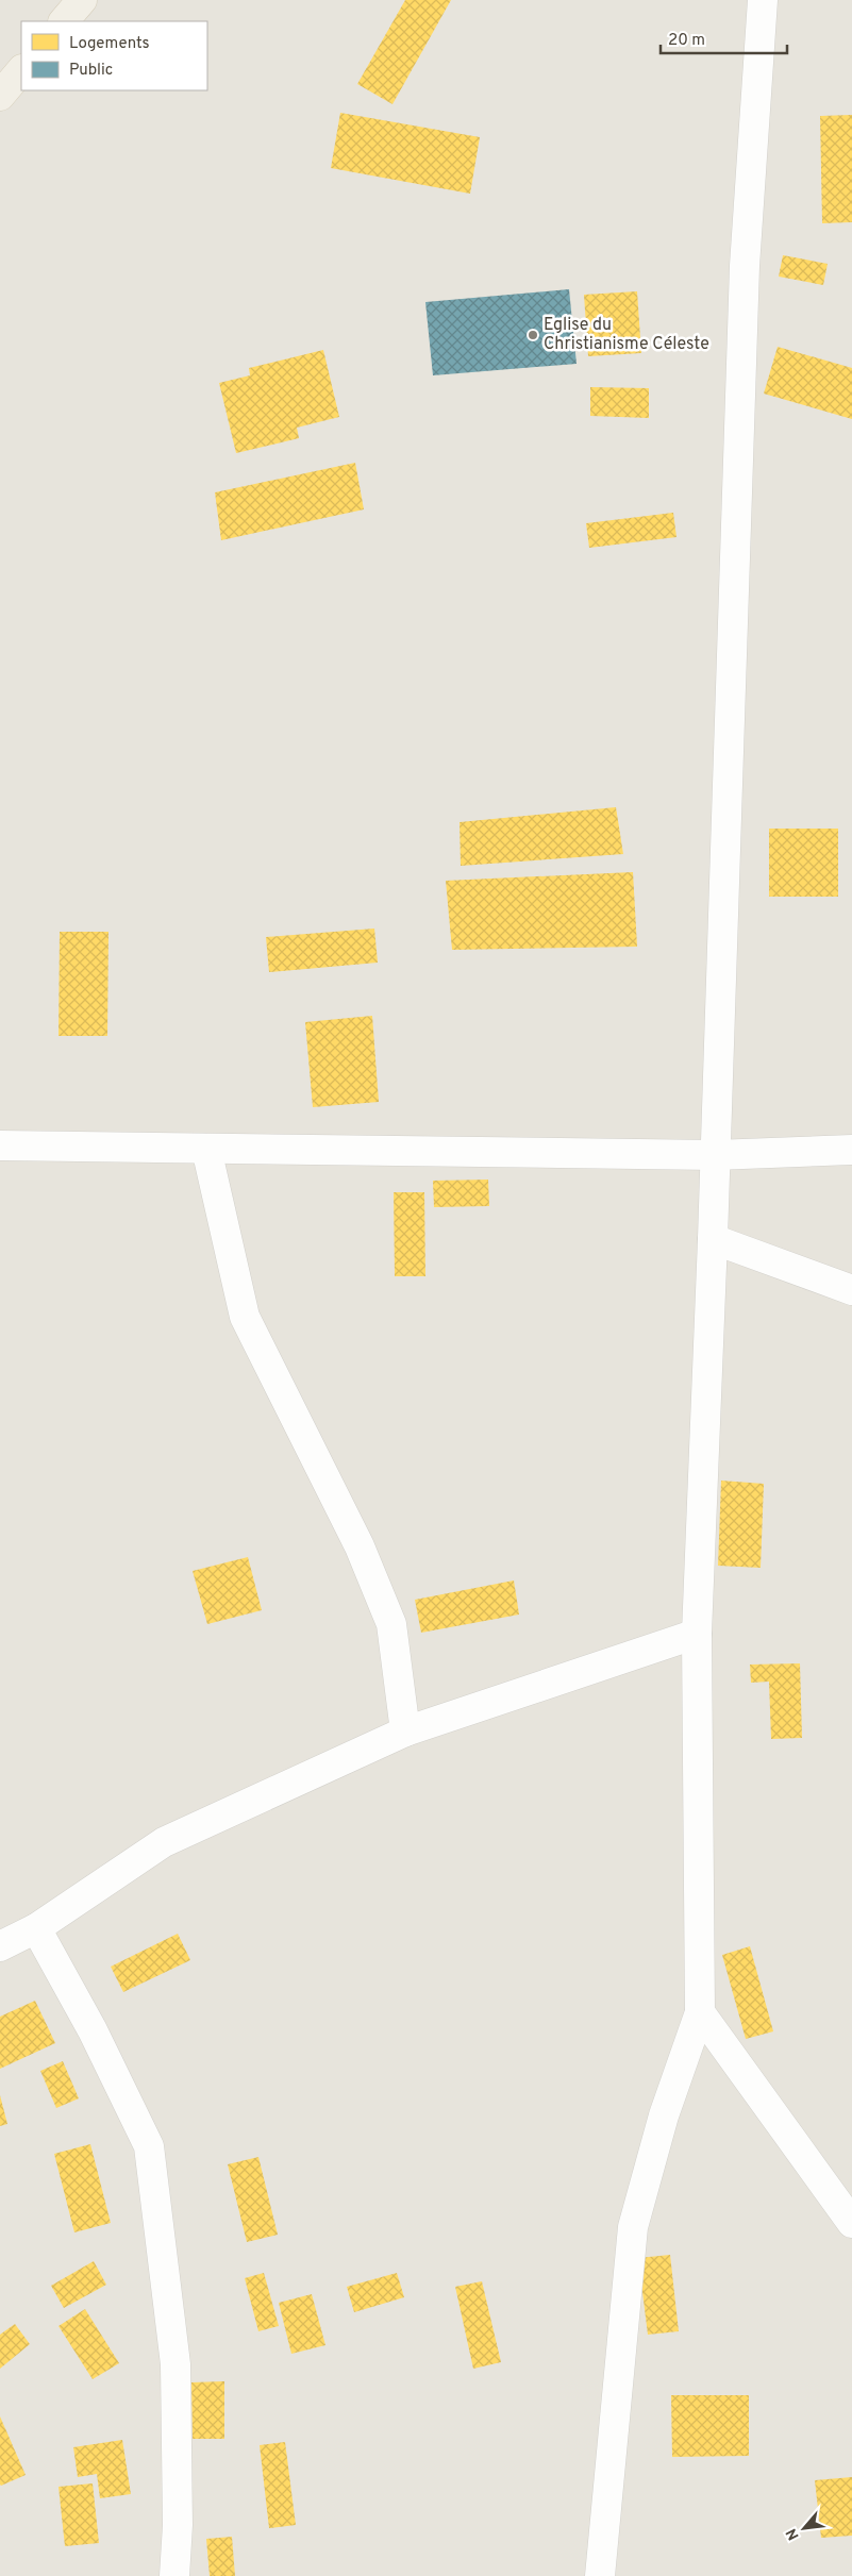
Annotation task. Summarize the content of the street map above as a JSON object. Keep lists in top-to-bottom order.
{
  "places": ["Eglise du Christianisme Céleste"],
  "legend": ["Logements", "Public"],
  "scale_bar": "20 m",
  "north": "bottom left"
}
